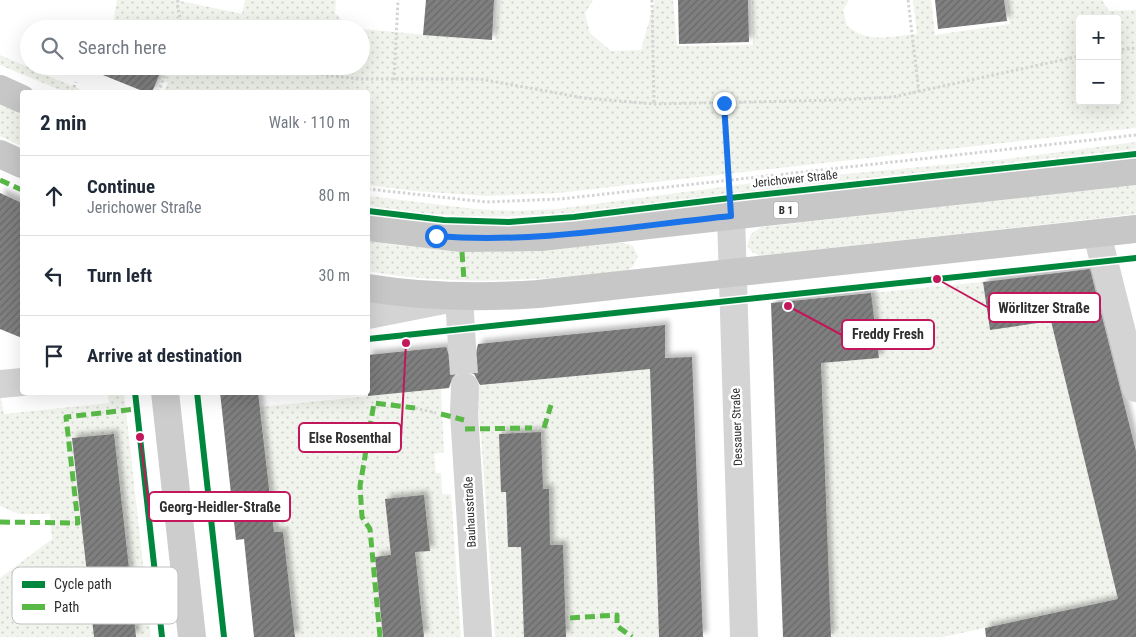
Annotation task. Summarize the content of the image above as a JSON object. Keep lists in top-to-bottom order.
{
  "streets": {
    "main road": ["B 1"],
    "street": ["Dessauer Straße", "Bauhausstraße"],
    "cycle path": ["Jerichower Straße"]
  },
  "crossings": [
    ["B 1", "Dessauer Straße"]
  ],
  "places": [
    "Wörlitzer Straße",
    "Freddy Fresh",
    "Else Rosenthal",
    "Georg-Heidler-Straße"
  ],
  "legend": ["Cycle path", "Path"],
  "page": {
    "map_buttons": ["+", "−"],
    "search": "Search here",
    "heading": ["2 min", "Walk · 110 m"],
    "list": [
      ["Continue", "Jerichower Straße", "80 m"],
      ["Turn left", "30 m"],
      "Arrive at destination"
    ]
  }
}
